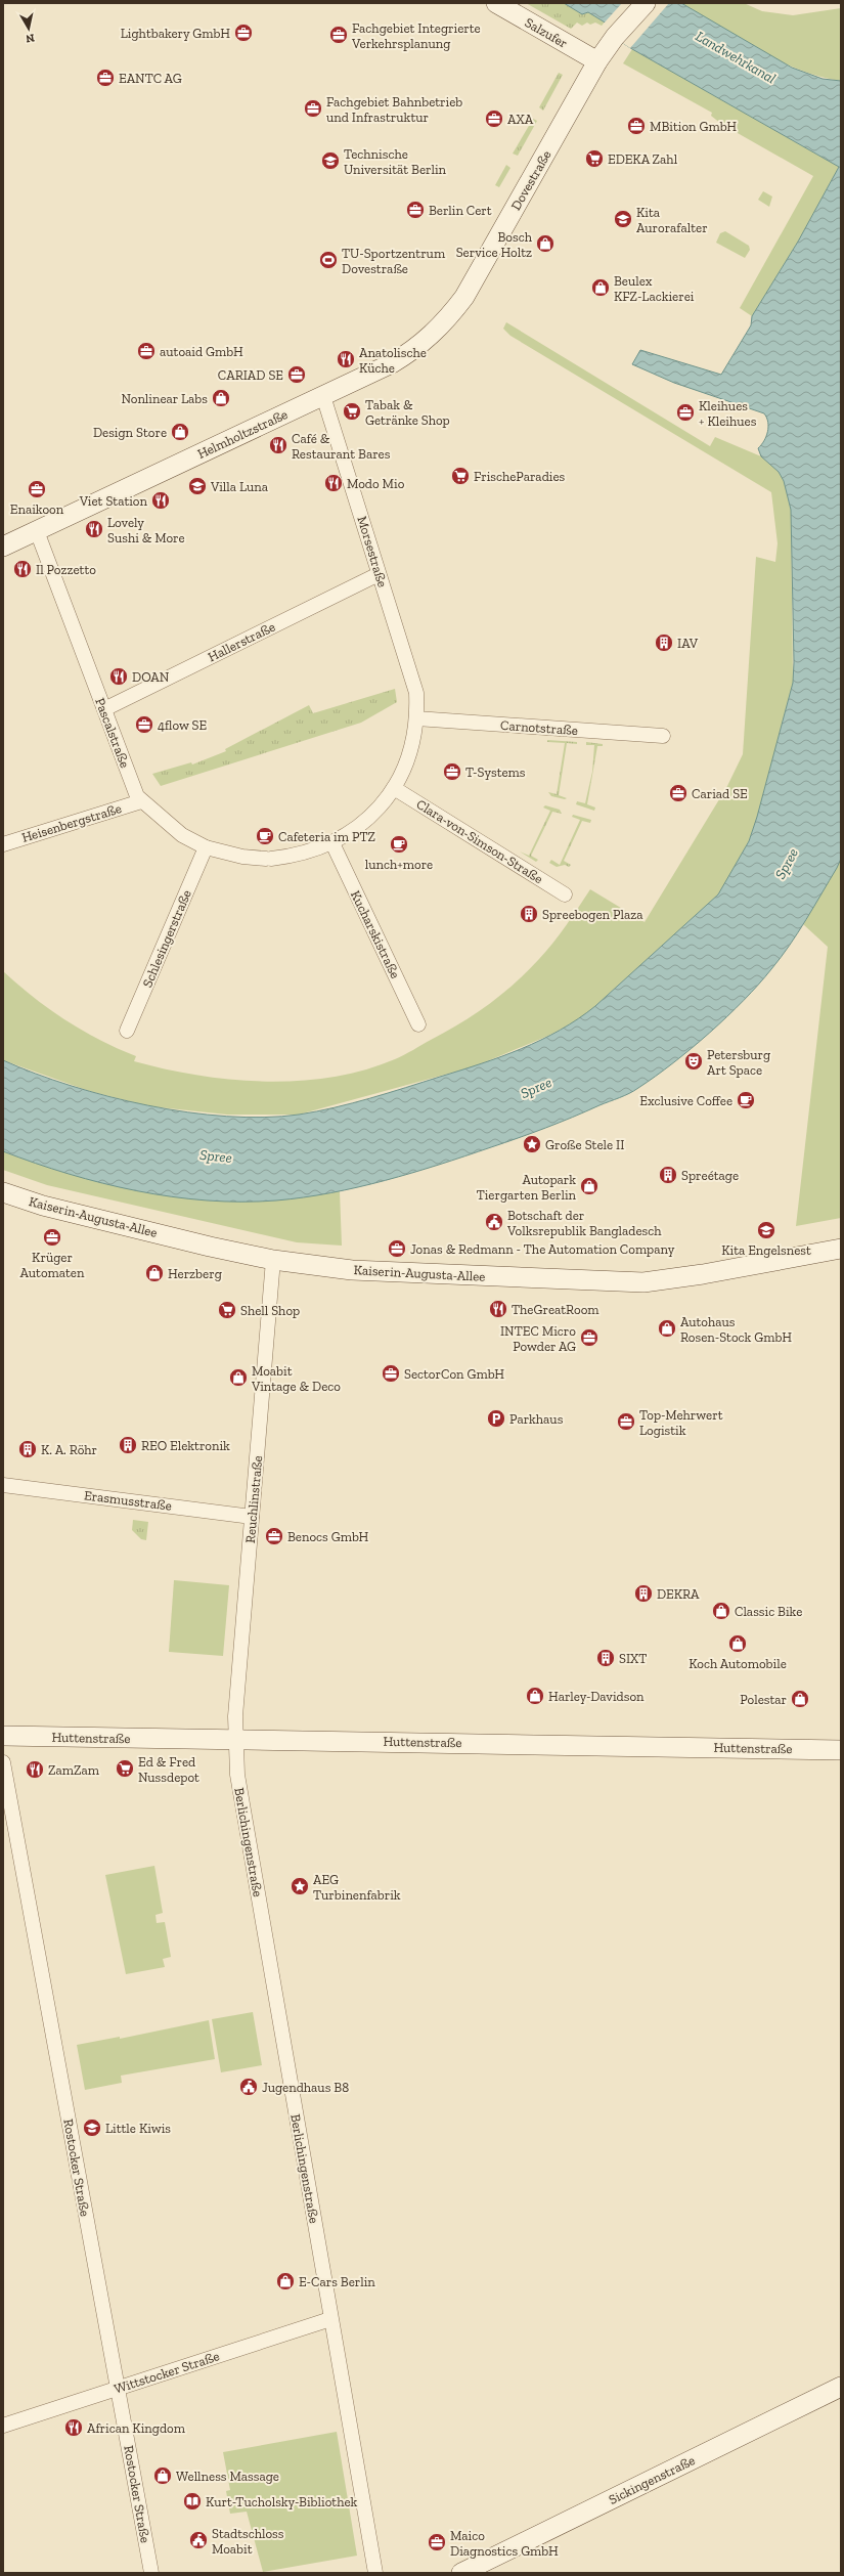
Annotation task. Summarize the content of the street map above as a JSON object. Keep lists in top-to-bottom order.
{
  "streets": {
    "street": [
      "Salzufer",
      "Dovestraße",
      "Helmholtzstraße",
      "Morsestraße",
      "Hallerstraße",
      "Carnotstraße",
      "Pascalstraße",
      "Heisenbergstraße",
      "Clara-von-Simson-Straße",
      "Kucharskistraße",
      "Schlesingerstraße",
      "Kaiserin-Augusta-Allee",
      "Reuchlinstraße",
      "Erasmusstraße",
      "Huttenstraße",
      "Berlichingenstraße",
      "Rostocker Straße",
      "Wittstocker Straße",
      "Sickingenstraße"
    ]
  },
  "crossings": [
    ["Salzufer", "Dovestraße"],
    ["Dovestraße", "Helmholtzstraße"],
    ["Helmholtzstraße", "Morsestraße"],
    ["Helmholtzstraße", "Pascalstraße"],
    ["Morsestraße", "Hallerstraße"],
    ["Morsestraße", "Carnotstraße"],
    ["Morsestraße", "Pascalstraße"],
    ["Hallerstraße", "Pascalstraße"],
    ["Carnotstraße", "Pascalstraße"],
    ["Pascalstraße", "Heisenbergstraße"],
    ["Pascalstraße", "Clara-von-Simson-Straße"],
    ["Pascalstraße", "Kucharskistraße"],
    ["Pascalstraße", "Schlesingerstraße"],
    ["Kaiserin-Augusta-Allee", "Reuchlinstraße"],
    ["Reuchlinstraße", "Erasmusstraße"],
    ["Reuchlinstraße", "Huttenstraße"],
    ["Reuchlinstraße", "Berlichingenstraße"],
    ["Huttenstraße", "Berlichingenstraße"],
    ["Berlichingenstraße", "Wittstocker Straße"],
    ["Rostocker Straße", "Wittstocker Straße"]
  ],
  "water": ["Landwehrkanal", "Spree"],
  "places": {
    "office": [
      "Lightbakery GmbH",
      "Fachgebiet Integrierte Verkehrsplanung",
      "EANTC AG",
      "Fachgebiet Bahnbetrieb und Infrastruktur",
      "AXA",
      "MBition GmbH",
      "Berlin Cert",
      "autoaid GmbH",
      "CARIAD SE",
      "Kleihues + Kleihues",
      "Enaikoon",
      "4flow SE",
      "T-Systems",
      "Cariad SE",
      "Krüger Automaten",
      "Jonas & Redmann - The Automation Company",
      "INTEC Micro Powder AG",
      "SectorCon GmbH",
      "Top-Mehrwert Logistik",
      "Benocs GmbH",
      "Maico Diagnostics GmbH"
    ],
    "supermarket": [
      "EDEKA Zahl",
      "Tabak & Getränke Shop",
      "FrischeParadies",
      "Shell Shop",
      "Ed & Fred Nussdepot"
    ],
    "school or university": [
      "Technische Universität Berlin",
      "Kita Aurorafalter",
      "Villa Luna",
      "Kita Engelsnest",
      "Little Kiwis"
    ],
    "shop": [
      "Bosch Service Holtz",
      "Beulex KFZ-Lackierei",
      "Nonlinear Labs",
      "Design Store",
      "Autopark Tiergarten Berlin",
      "Herzberg",
      "Autohaus Rosen-Stock GmbH",
      "Moabit Vintage & Deco",
      "Classic Bike",
      "Koch Automobile",
      "Harley-Davidson",
      "Polestar",
      "E-Cars Berlin",
      "Wellness Massage"
    ],
    "sports": ["TU-Sportzentrum Dovestraße"],
    "restaurant": [
      "Anatolische Küche",
      "Café & Restaurant Bares",
      "Modo Mio",
      "Viet Station",
      "Lovely Sushi & More",
      "Il Pozzetto",
      "DOAN",
      "TheGreatRoom",
      "ZamZam",
      "African Kingdom"
    ],
    "building": [
      "IAV",
      "Spreebogen Plaza",
      "Spreétage",
      "REO Elektronik",
      "K. A. Röhr",
      "DEKRA",
      "SIXT"
    ],
    "cafe": ["Cafeteria im PTZ", "lunch+more", "Exclusive Coffee"],
    "theatre": ["Petersburg Art Space"],
    "place": ["Große Stele II", "AEG Turbinenfabrik"],
    "public building": ["Botschaft der Volksrepublik Bangladesch", "Jugendhaus B8", "Stadtschloss Moabit"],
    "parking": ["Parkhaus"],
    "library": ["Kurt-Tucholsky-Bibliothek"]
  },
  "north": "bottom"
}
